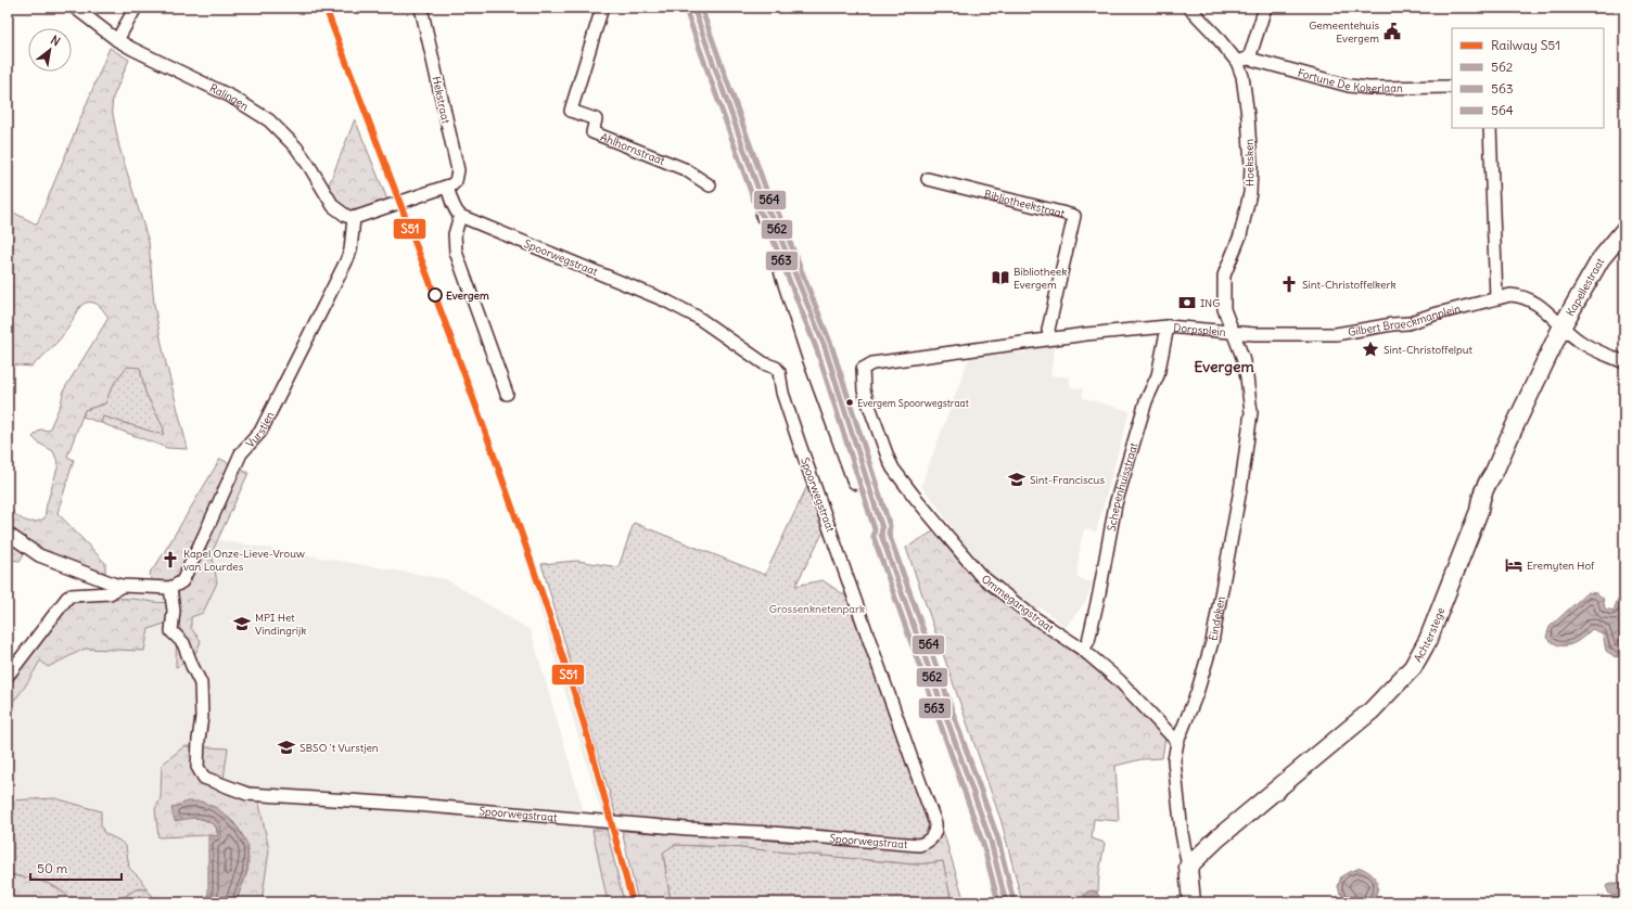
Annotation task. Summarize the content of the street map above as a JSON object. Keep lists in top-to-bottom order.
{
  "streets": {
    "main road": ["Kapellestraat", "Eindeken", "Achterstege"],
    "street": [
      "Fortune De Kokerlaan",
      "Ralingen",
      "Hekstraat",
      "Ahlhornstraat",
      "Hoeksken",
      "Bibliotheekstraat",
      "Spoorwegstraat",
      "Gilbert Braeckmanplein",
      "Dorpsplein",
      "Vurstjen",
      "Schepenhuisstraat",
      "Ommegangstraat"
    ]
  },
  "crossings": [
    ["Fortune De Kokerlaan", "Hoeksken"],
    ["Ralingen", "Vurstjen"],
    ["Hoeksken", "Gilbert Braeckmanplein"],
    ["Hoeksken", "Dorpsplein"],
    ["Hoeksken", "Eindeken"],
    ["Bibliotheekstraat", "Ommegangstraat"],
    ["Spoorwegstraat", "Vurstjen"],
    ["Kapellestraat", "Gilbert Braeckmanplein"],
    ["Kapellestraat", "Achterstege"],
    ["Gilbert Braeckmanplein", "Dorpsplein"],
    ["Gilbert Braeckmanplein", "Eindeken"],
    ["Gilbert Braeckmanplein", "Achterstege"],
    ["Dorpsplein", "Schepenhuisstraat"],
    ["Dorpsplein", "Eindeken"],
    ["Schepenhuisstraat", "Ommegangstraat"],
    ["Ommegangstraat", "Eindeken"],
    ["Eindeken", "Achterstege"]
  ],
  "districts": ["Evergem"],
  "parks": ["Grossenknetenpark"],
  "places": {
    "public building": ["Gemeentehuis Evergem"],
    "library": ["Bibliotheek Evergem"],
    "church": ["Sint-Christoffelkerk", "Kapel Onze-Lieve-Vrouw van Lourdes"],
    "other": ["Evergem", "Evergem Spoorwegstraat"],
    "bank": ["ING"],
    "place": ["Sint-Christoffelput"],
    "school or university": ["Sint-Franciscus", "MPI Het Vindingrijk", "SBSO 't Vurstjen"],
    "hotel": ["Eremyten Hof"]
  },
  "lines": [
    "rail line S51",
    "transit line 562",
    "transit line 564",
    "transit line 563"
  ],
  "legend": [
    "Railway S51",
    "562",
    "563",
    "564"
  ],
  "scale_bar": "50 m",
  "north": "top right"
}
